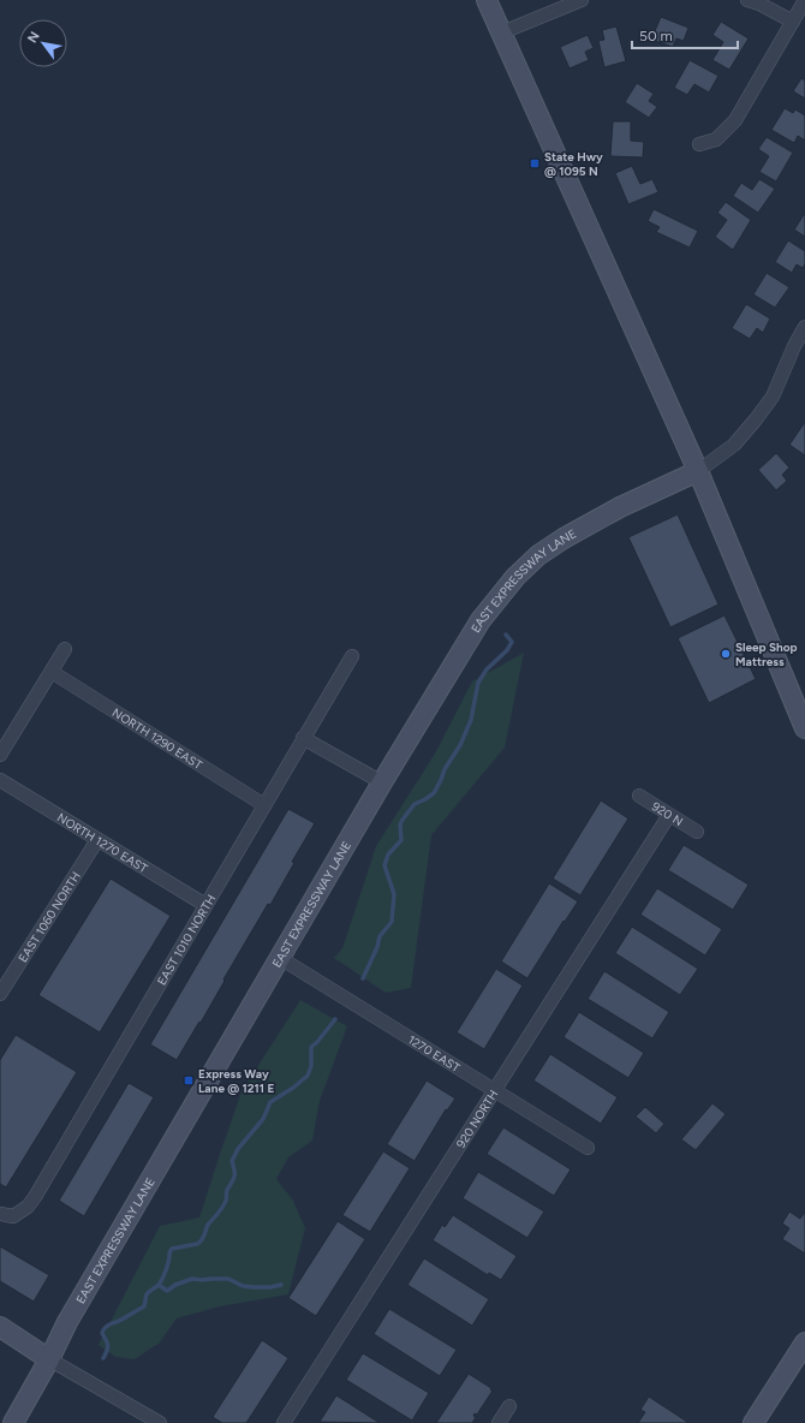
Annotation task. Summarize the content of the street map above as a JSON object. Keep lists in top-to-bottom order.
{
  "streets": {
    "street": [
      "EAST EXPRESSWAY LANE",
      "NORTH 1290 EAST",
      "920 N",
      "NORTH 1270 EAST",
      "EAST 1060 NORTH",
      "EAST 1010 NORTH",
      "1270 EAST",
      "920 NORTH"
    ]
  },
  "crossings": [
    ["EAST EXPRESSWAY LANE", "1270 EAST"],
    ["NORTH 1290 EAST", "EAST 1010 NORTH"],
    ["920 N", "920 NORTH"],
    ["NORTH 1270 EAST", "EAST 1060 NORTH"],
    ["NORTH 1270 EAST", "EAST 1010 NORTH"],
    ["1270 EAST", "920 NORTH"]
  ],
  "places": {
    "transit": ["State Hwy @ 1095 N", "Express Way Lane @ 1211 E"],
    "other": ["Sleep Shop Mattress"]
  },
  "scale_bar": "50 m",
  "north": "top left"
}
